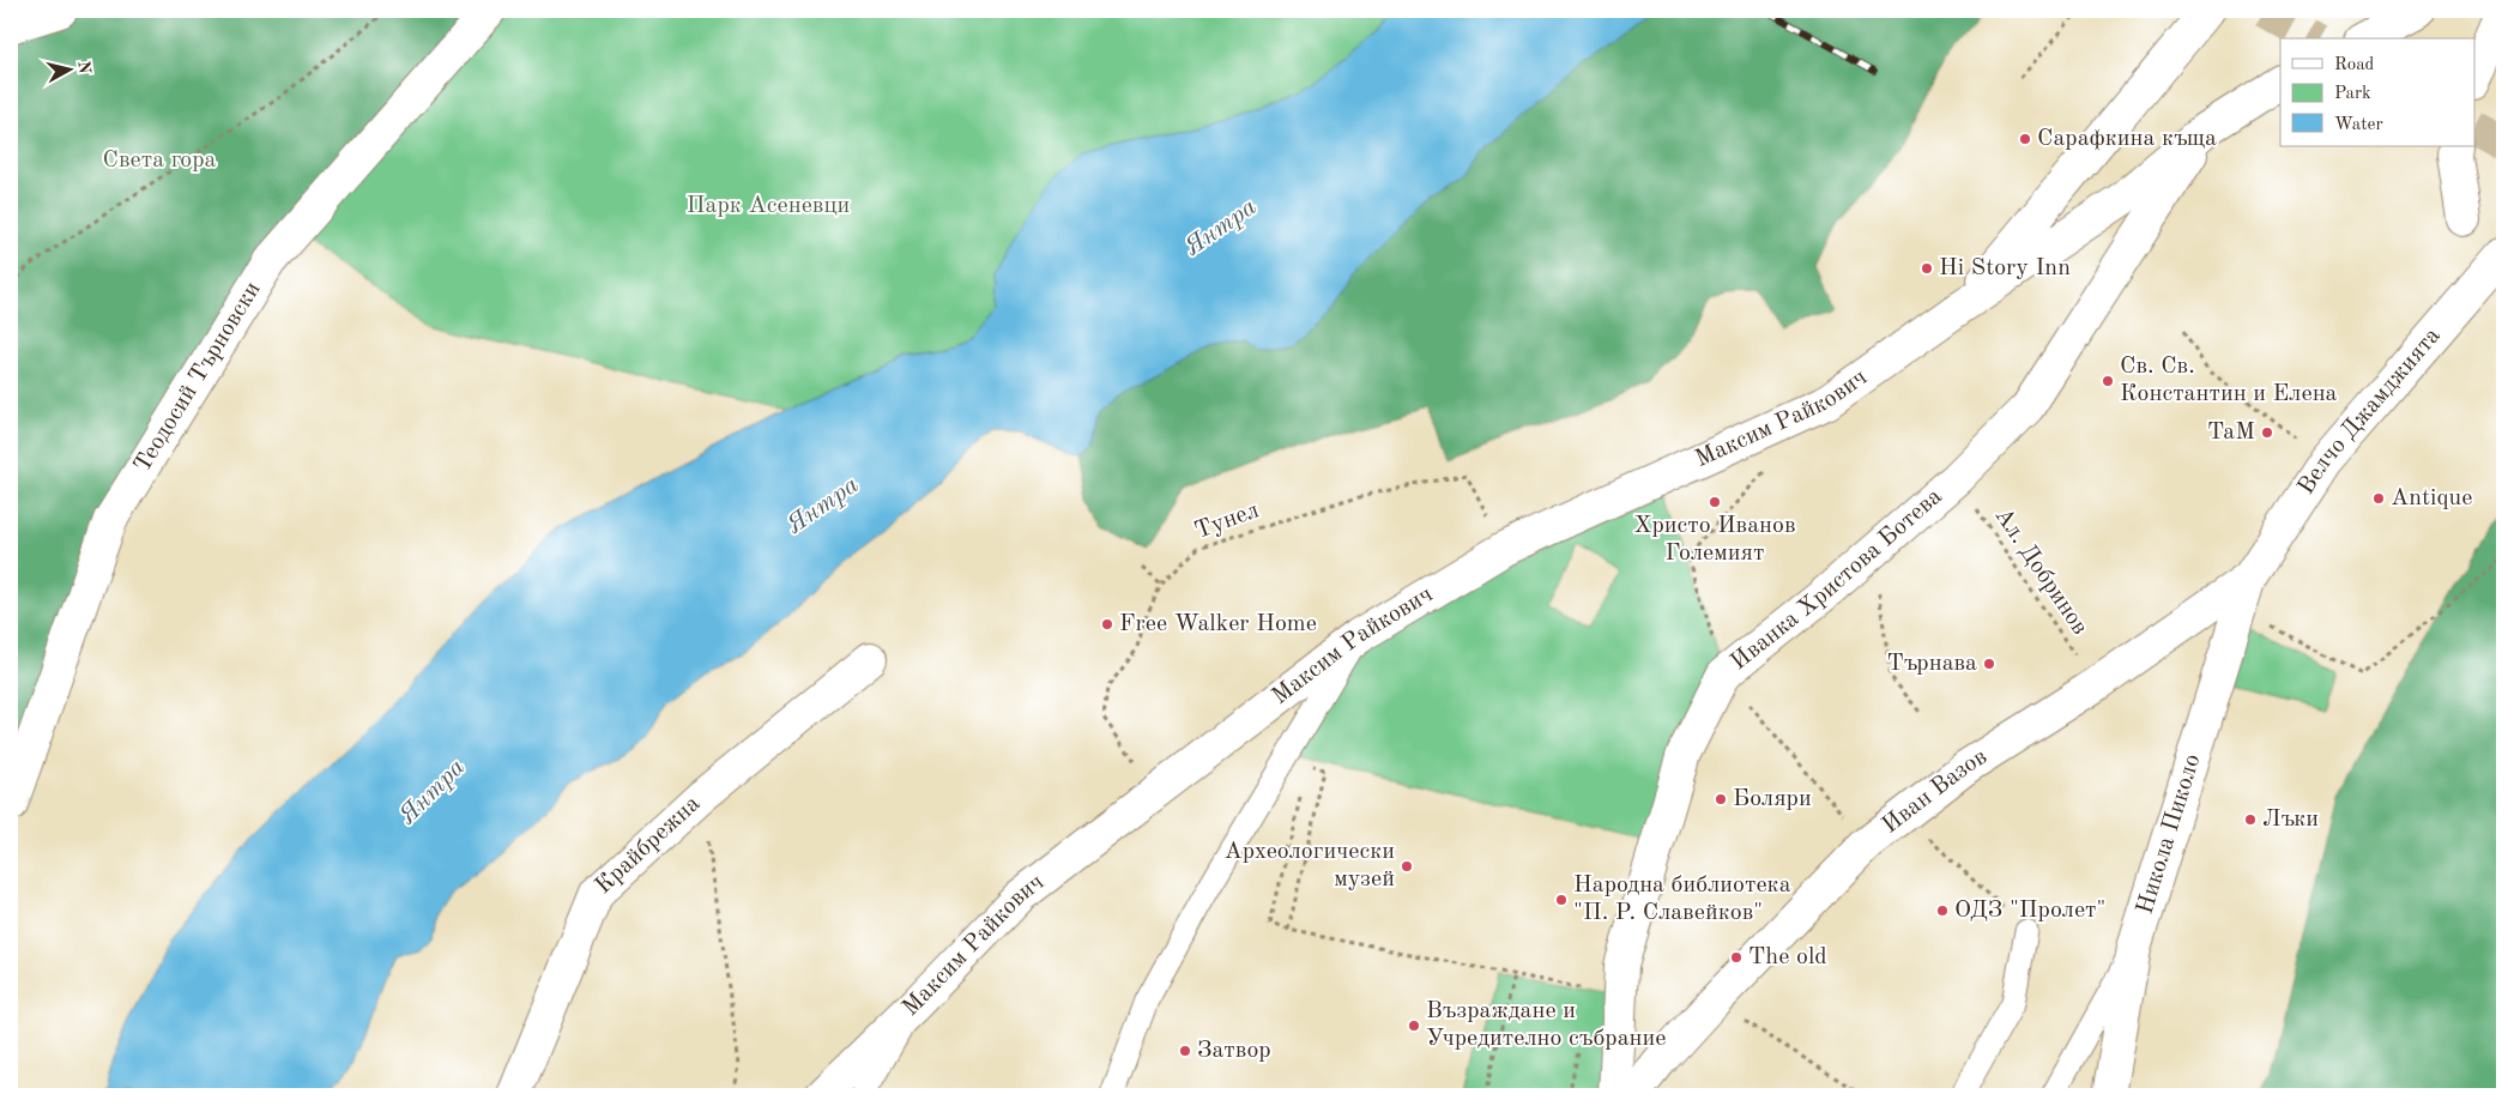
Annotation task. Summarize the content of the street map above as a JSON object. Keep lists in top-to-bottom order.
{
  "streets": {
    "street": [
      "Теодосий Търновски",
      "Велчо Джамджията",
      "Максим Райкович",
      "Иванка Христова Ботева",
      "Иван Вазов",
      "Никола Пиколо",
      "Крайбрежна"
    ],
    "path": ["Тунел", "Ал. Добринов"]
  },
  "crossings": [
    ["Велчо Джамджията", "Иван Вазов"],
    ["Велчо Джамджията", "Никола Пиколо"],
    ["Максим Райкович", "Тунел"],
    ["Ал. Добринов", "Иванка Христова Ботева"],
    ["Ал. Добринов", "Иван Вазов"],
    ["Иван Вазов", "Никола Пиколо"]
  ],
  "water": ["Янтра"],
  "parks": ["Света гора", "Парк Асеневци"],
  "places": [
    "Сарафкина къща",
    "Hi Story Inn",
    "Св. Св. Константин и Елена",
    "ТаМ",
    "Antique",
    "Христо Иванов Големият",
    "Free Walker Home",
    "Търнава",
    "Боляри",
    "Лъки",
    "Археологически музей",
    "Народна библиотека \"П. Р. Славейков\"",
    "ОДЗ \"Пролет\"",
    "The old",
    "Възраждане и Учредително събрание",
    "Затвор"
  ],
  "legend": ["Road", "Park", "Water"],
  "north": "right"
}
